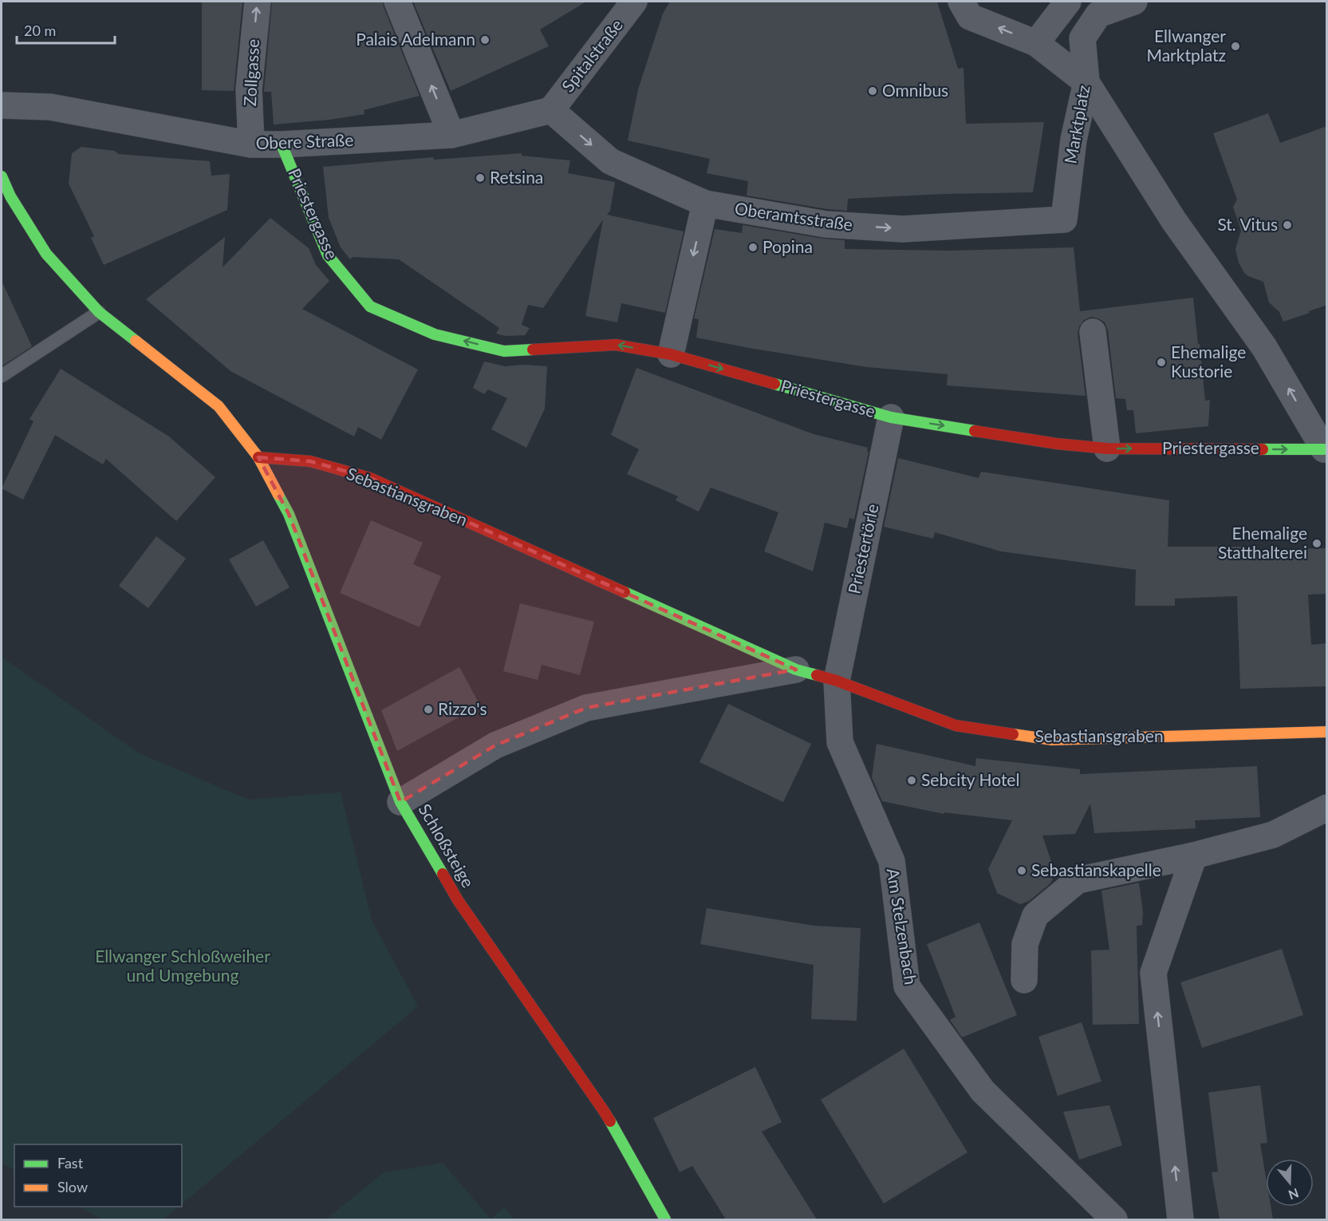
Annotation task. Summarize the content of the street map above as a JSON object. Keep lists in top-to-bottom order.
{
  "streets": {
    "street": [
      "Spitalstraße",
      "Zollgasse",
      "Marktplatz",
      "Obere Straße",
      "Priestergasse",
      "Oberamtsstraße",
      "Sebastiansgraben",
      "Priestertörle",
      "Schloßsteige",
      "Am Stelzenbach"
    ]
  },
  "crossings": [
    ["Spitalstraße", "Obere Straße"],
    ["Spitalstraße", "Oberamtsstraße"],
    ["Zollgasse", "Obere Straße"],
    ["Marktplatz", "Priestergasse"],
    ["Marktplatz", "Oberamtsstraße"],
    ["Obere Straße", "Priestergasse"],
    ["Obere Straße", "Oberamtsstraße"],
    ["Priestergasse", "Priestertörle"],
    ["Sebastiansgraben", "Priestertörle"],
    ["Sebastiansgraben", "Schloßsteige"],
    ["Sebastiansgraben", "Am Stelzenbach"],
    ["Priestertörle", "Am Stelzenbach"]
  ],
  "one_way": ["Oberamtsstraße"],
  "parks": ["Ellwanger Schloßweiher und Umgebung"],
  "places": [
    "Palais Adelmann",
    "Ellwanger Marktplatz",
    "Omnibus",
    "Retsina",
    "St. Vitus",
    "Popina",
    "Ehemalige Kustorie",
    "Ehemalige Statthalterei",
    "Rizzo's",
    "Sebcity Hotel",
    "Sebastianskapelle"
  ],
  "legend": ["Fast", "Slow"],
  "scale_bar": "20 m",
  "north": "bottom"
}
